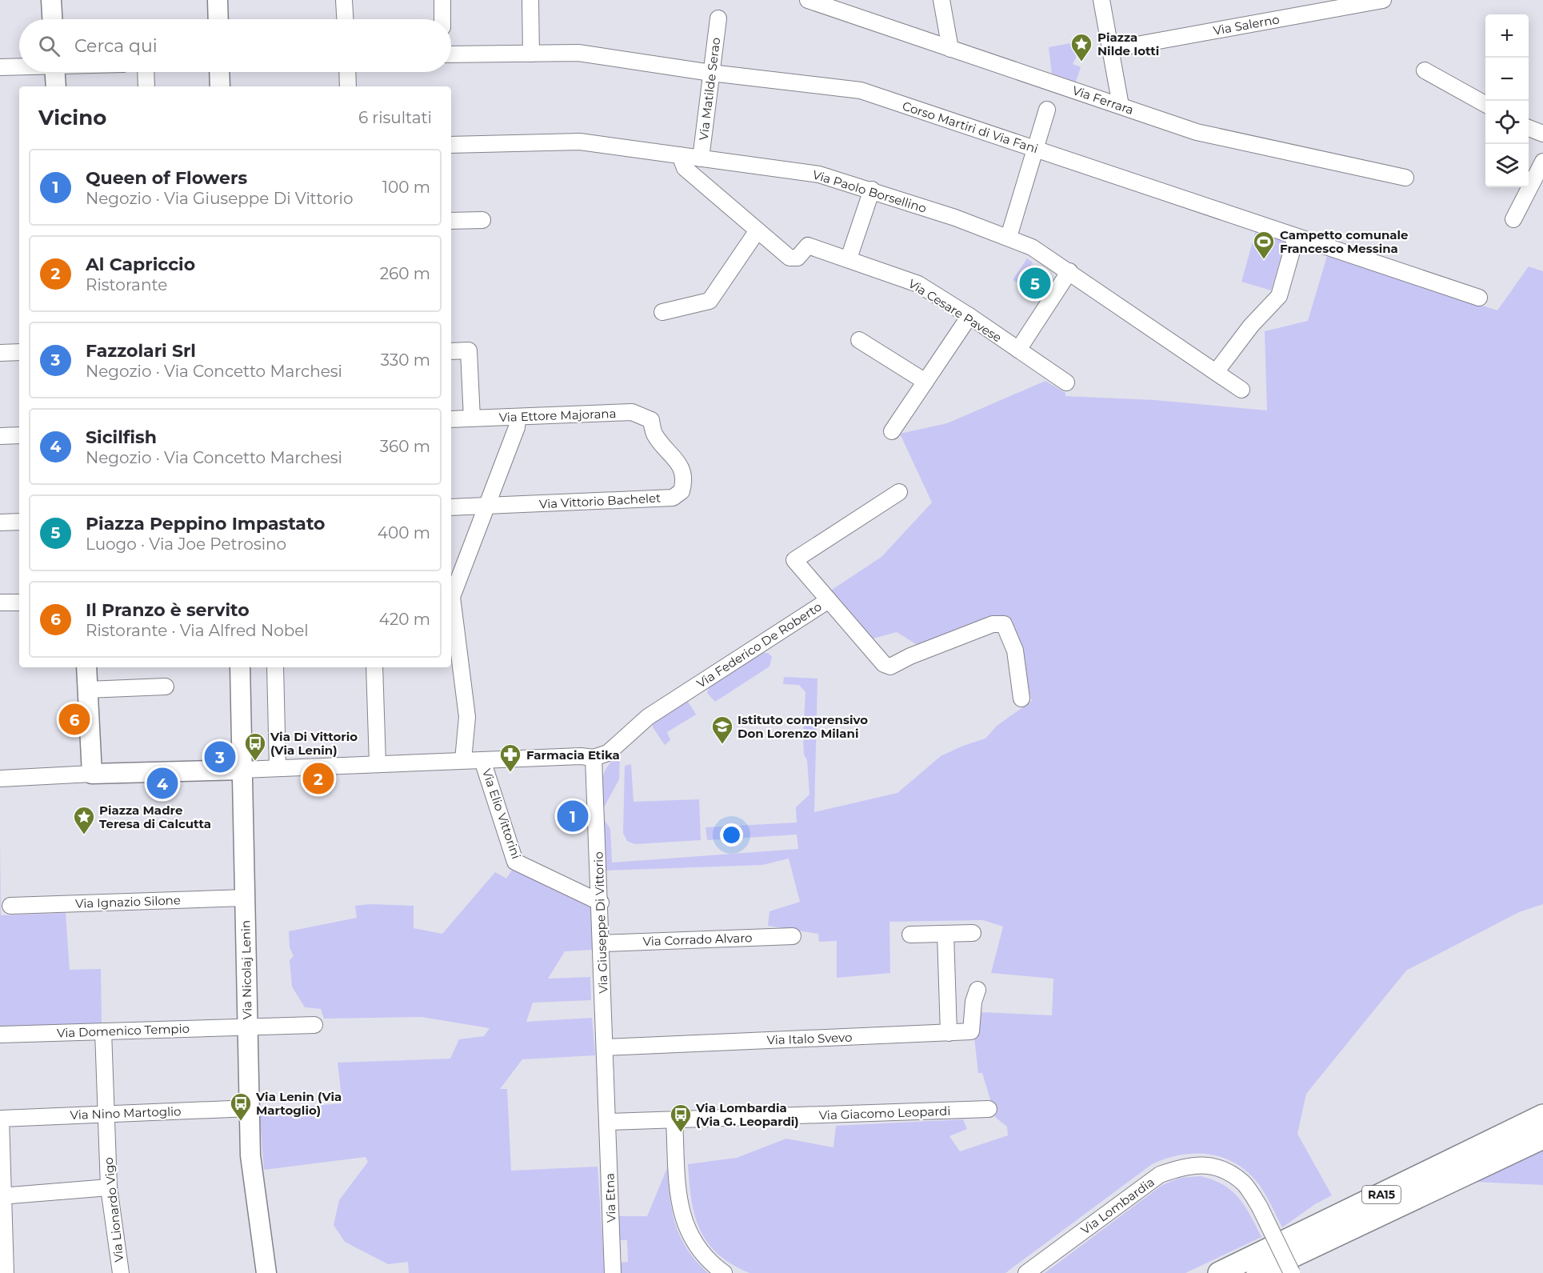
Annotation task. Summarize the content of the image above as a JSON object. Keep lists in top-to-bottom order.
{
  "streets": {
    "highway": ["RA15"],
    "main road": ["Via Nicolaj Lenin"],
    "street": [
      "Via Salerno",
      "Via Matilde Serao",
      "Via Ferrara",
      "Corso Martiri di Via Fani",
      "Via Paolo Borsellino",
      "Via Cesare Pavese",
      "Via Ettore Majorana",
      "Via Vittorio Bachelet",
      "Via Federico De Roberto",
      "Via Elio Vittorini",
      "Via Ignazio Silone",
      "Via Giuseppe Di Vittorio",
      "Via Corrado Alvaro",
      "Via Domenico Tempio",
      "Via Italo Svevo",
      "Via Nino Martoglio",
      "Via Giacomo Leopardi",
      "Via Etna",
      "Via Lombardia",
      "Via Lionardo Vigo"
    ]
  },
  "crossings": [
    ["Via Matilde Serao", "Corso Martiri di Via Fani"],
    ["Via Matilde Serao", "Via Paolo Borsellino"],
    ["Via Ettore Majorana", "Via Vittorio Bachelet"],
    ["Via Federico De Roberto", "Via Giuseppe Di Vittorio"],
    ["Via Elio Vittorini", "Via Giuseppe Di Vittorio"],
    ["Via Ignazio Silone", "Via Nicolaj Lenin"],
    ["Via Giuseppe Di Vittorio", "Via Corrado Alvaro"],
    ["Via Giuseppe Di Vittorio", "Via Italo Svevo"],
    ["Via Giuseppe Di Vittorio", "Via Giacomo Leopardi"],
    ["Via Giuseppe Di Vittorio", "Via Etna"],
    ["Via Nicolaj Lenin", "Via Domenico Tempio"],
    ["Via Nicolaj Lenin", "Via Nino Martoglio"],
    ["Via Domenico Tempio", "Via Lionardo Vigo"],
    ["Via Nino Martoglio", "Via Lionardo Vigo"],
    ["Via Giacomo Leopardi", "Via Etna"]
  ],
  "places": {
    "place": ["Piazza Nilde Iotti", "Piazza Madre Teresa di Calcutta"],
    "sports": ["Campetto comunale Francesco Messina"],
    "school or university": ["Istituto comprensivo Don Lorenzo Milani"],
    "bus stop": ["Via Di Vittorio (Via Lenin)", "Via Lenin (Via Martoglio)", "Via Lombardia (Via G. Leopardi)"],
    "pharmacy": ["Farmacia Etika"]
  },
  "page": {
    "map_buttons": ["+", "−"],
    "search": "Cerca qui",
    "heading": ["Vicino", "6 risultati"],
    "list": [
      {
        "mark": "1",
        "name": "Queen of Flowers",
        "note": "Negozio · Via Giuseppe Di Vittorio",
        "value": "100 m"
      },
      {
        "mark": "2",
        "name": "Al Capriccio",
        "note": "Ristorante",
        "value": "260 m"
      },
      {
        "mark": "3",
        "name": "Fazzolari Srl",
        "note": "Negozio · Via Concetto Marchesi",
        "value": "330 m"
      },
      {
        "mark": "4",
        "name": "Sicilfish",
        "note": "Negozio · Via Concetto Marchesi",
        "value": "360 m"
      },
      {
        "mark": "5",
        "name": "Piazza Peppino Impastato",
        "note": "Luogo · Via Joe Petrosino",
        "value": "400 m"
      },
      {
        "mark": "6",
        "name": "Il Pranzo è servito",
        "note": "Ristorante · Via Alfred Nobel",
        "value": "420 m"
      }
    ],
    "pins": [
      "5",
      "6",
      "3",
      "2",
      "4",
      "1"
    ]
  }
}
